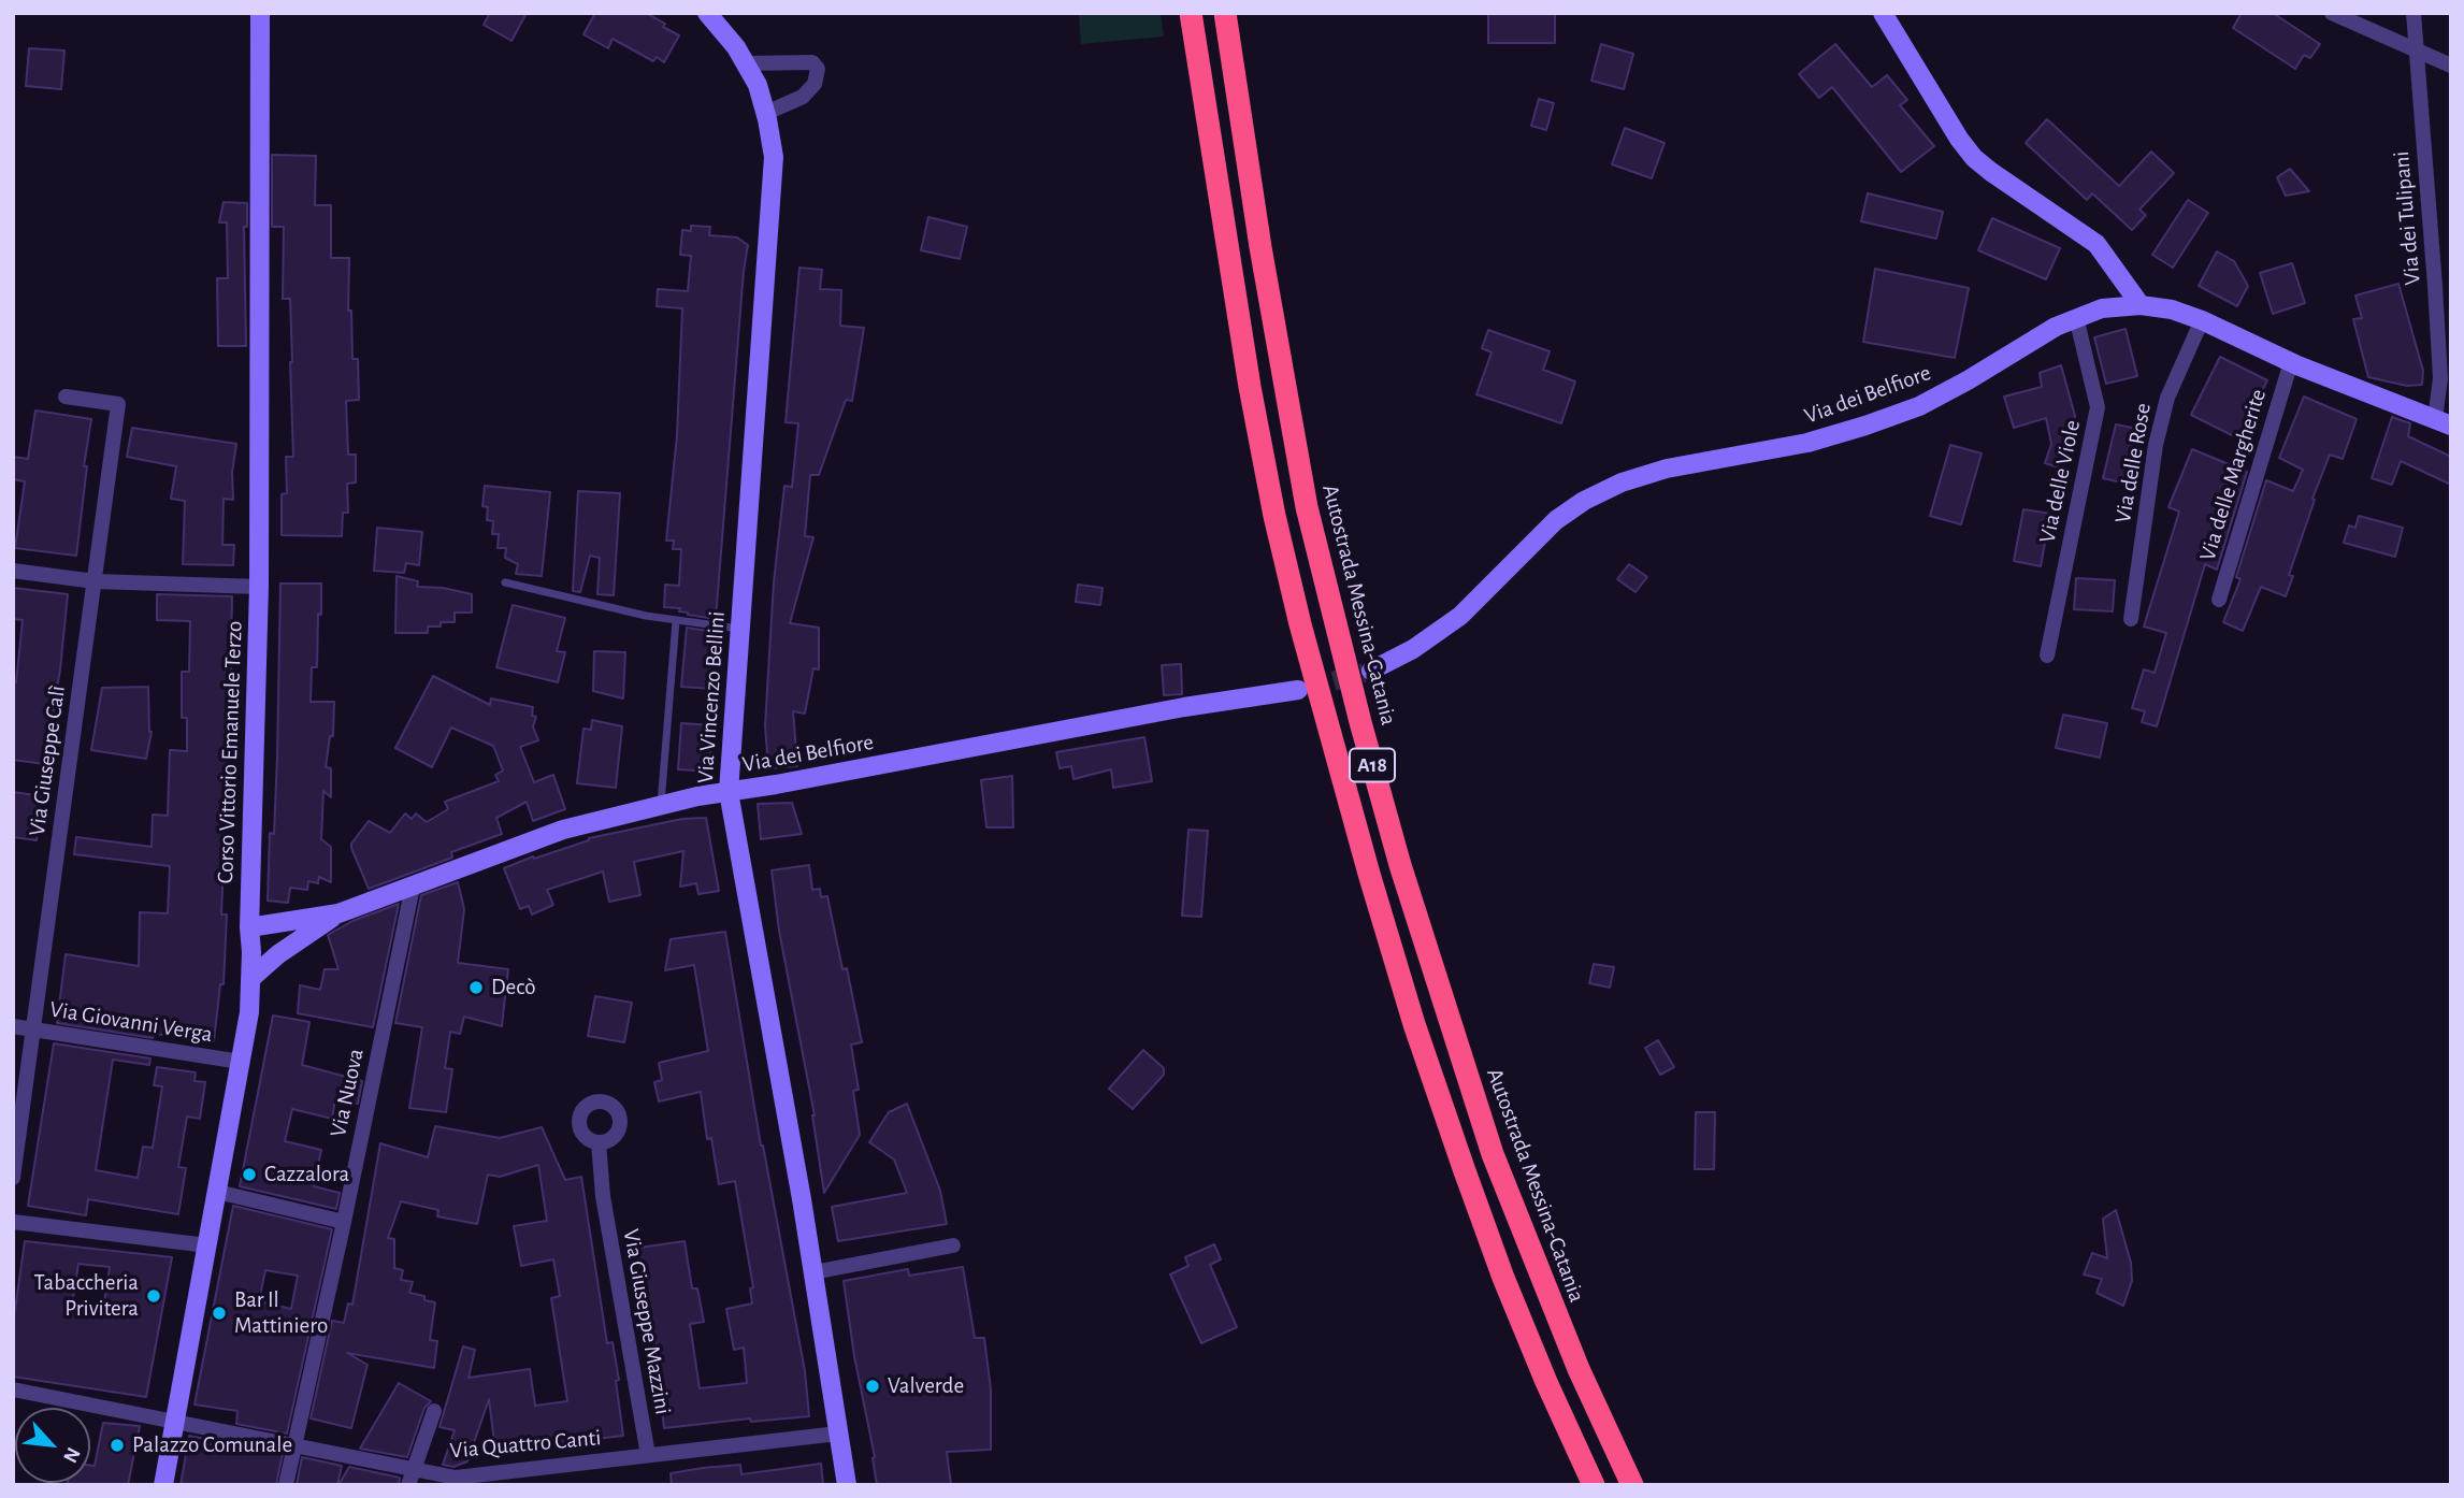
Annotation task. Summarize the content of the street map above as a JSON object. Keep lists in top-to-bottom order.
{
  "streets": {
    "highway": ["Autostrada Messina-Catania", "A18"],
    "street": [
      "Via dei Tulipani",
      "Via dei Belfiore",
      "Via delle Rose",
      "Via delle Margherite",
      "Via delle Viole",
      "Via Vincenzo Bellini",
      "Corso Vittorio Emanuele Terzo",
      "Via Giuseppe Calì",
      "Via Giovanni Verga",
      "Via Nuova",
      "Via Giuseppe Mazzini",
      "Via Quattro Canti"
    ]
  },
  "crossings": [
    ["Via dei Tulipani", "Via dei Belfiore"],
    ["Via dei Belfiore", "Via delle Rose"],
    ["Via dei Belfiore", "Via delle Margherite"],
    ["Via dei Belfiore", "Via delle Viole"],
    ["Via dei Belfiore", "Via Vincenzo Bellini"],
    ["Via dei Belfiore", "Via Nuova"],
    ["Via Vincenzo Bellini", "Via Quattro Canti"],
    ["Corso Vittorio Emanuele Terzo", "Via Giovanni Verga"],
    ["Corso Vittorio Emanuele Terzo", "Via Quattro Canti"],
    ["Via Giuseppe Calì", "Via Giovanni Verga"],
    ["Via Nuova", "Via Quattro Canti"],
    ["Via Giuseppe Mazzini", "Via Quattro Canti"]
  ],
  "places": [
    "Decò",
    "Cazzalora",
    "Tabaccheria Privitera",
    "Bar Il Mattiniero",
    "Valverde",
    "Palazzo Comunale"
  ],
  "north": "bottom right"
}
